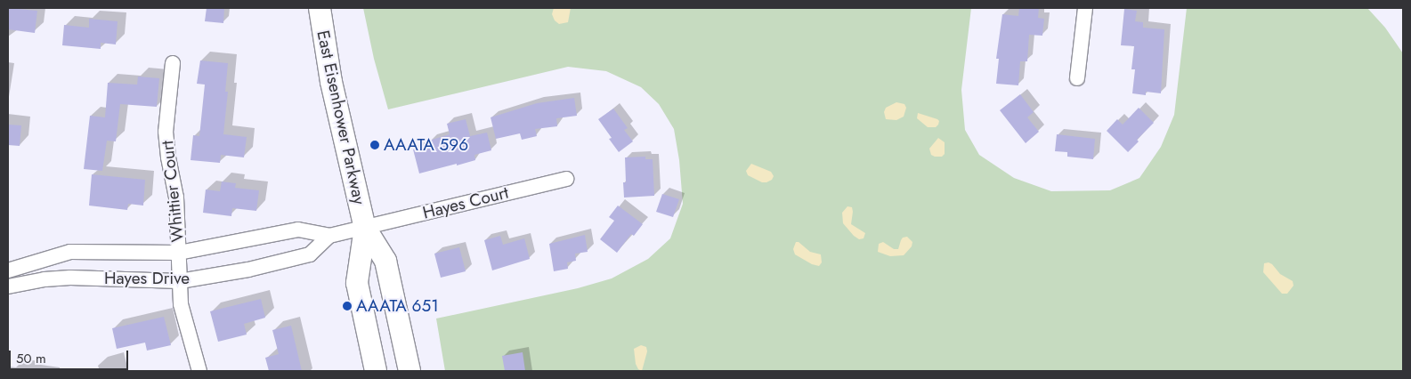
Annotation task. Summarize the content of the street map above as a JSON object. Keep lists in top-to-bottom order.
{
  "streets": {
    "main road": ["East Eisenhower Parkway"],
    "street": ["Whittier Court", "Hayes Court", "Hayes Drive"]
  },
  "crossings": [
    ["East Eisenhower Parkway", "Hayes Court"],
    ["East Eisenhower Parkway", "Hayes Drive"],
    ["Whittier Court", "Hayes Drive"],
    ["Hayes Court", "Hayes Drive"]
  ],
  "places": ["AAATA 596", "AAATA 651"],
  "scale_bar": "50 m"
}
